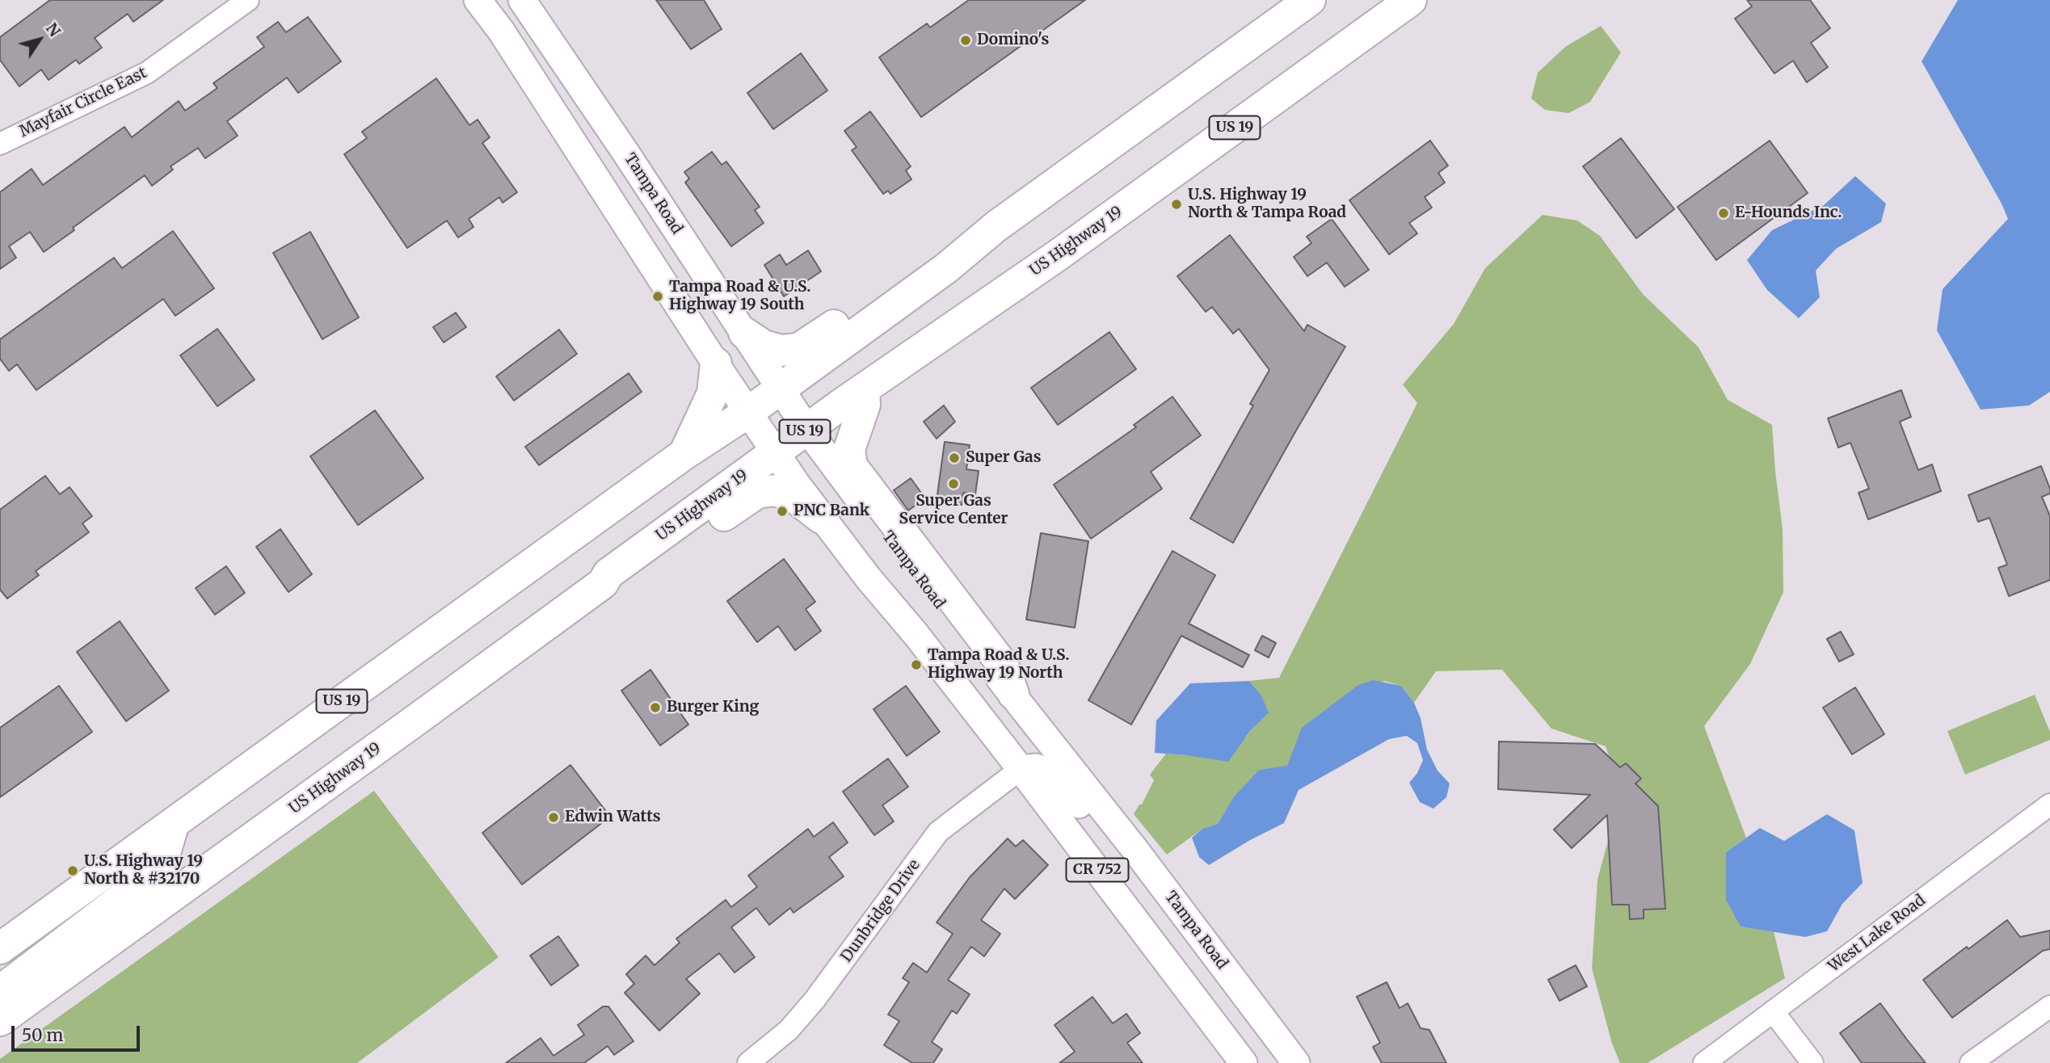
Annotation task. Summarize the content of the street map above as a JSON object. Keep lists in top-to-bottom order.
{
  "streets": {
    "highway": ["US 19", "US Highway 19"],
    "main road": ["Tampa Road", "CR 752"],
    "street": ["Mayfair Circle East", "Dunbridge Drive", "West Lake Road"]
  },
  "crossings": [
    ["US 19", "Tampa Road"],
    ["US 19", "CR 752"],
    ["Tampa Road", "US Highway 19"],
    ["US Highway 19", "CR 752"],
    ["CR 752", "Dunbridge Drive"]
  ],
  "places": [
    "Domino's",
    "U.S. Highway 19 North & Tampa Road",
    "E-Hounds Inc.",
    "Tampa Road & U.S. Highway 19 South",
    "Super Gas",
    "Super Gas Service Center",
    "PNC Bank",
    "Tampa Road & U.S. Highway 19 North",
    "Burger King",
    "Edwin Watts",
    "U.S. Highway 19 North & #32170"
  ],
  "scale_bar": "50 m",
  "north": "top right"
}
